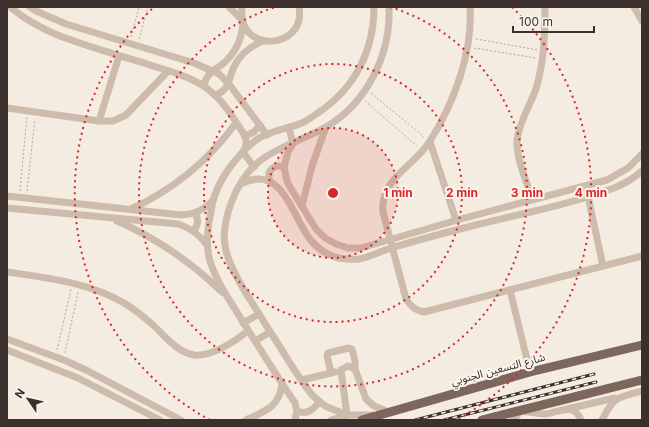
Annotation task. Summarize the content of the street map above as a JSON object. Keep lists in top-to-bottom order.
{
  "streets": {
    "main road": ["شارع التسعين الجنوبي"]
  },
  "scale_bar": "100 m",
  "north": "top left",
  "rings": [
    "1 min",
    "2 min",
    "3 min",
    "4 min"
  ]
}
